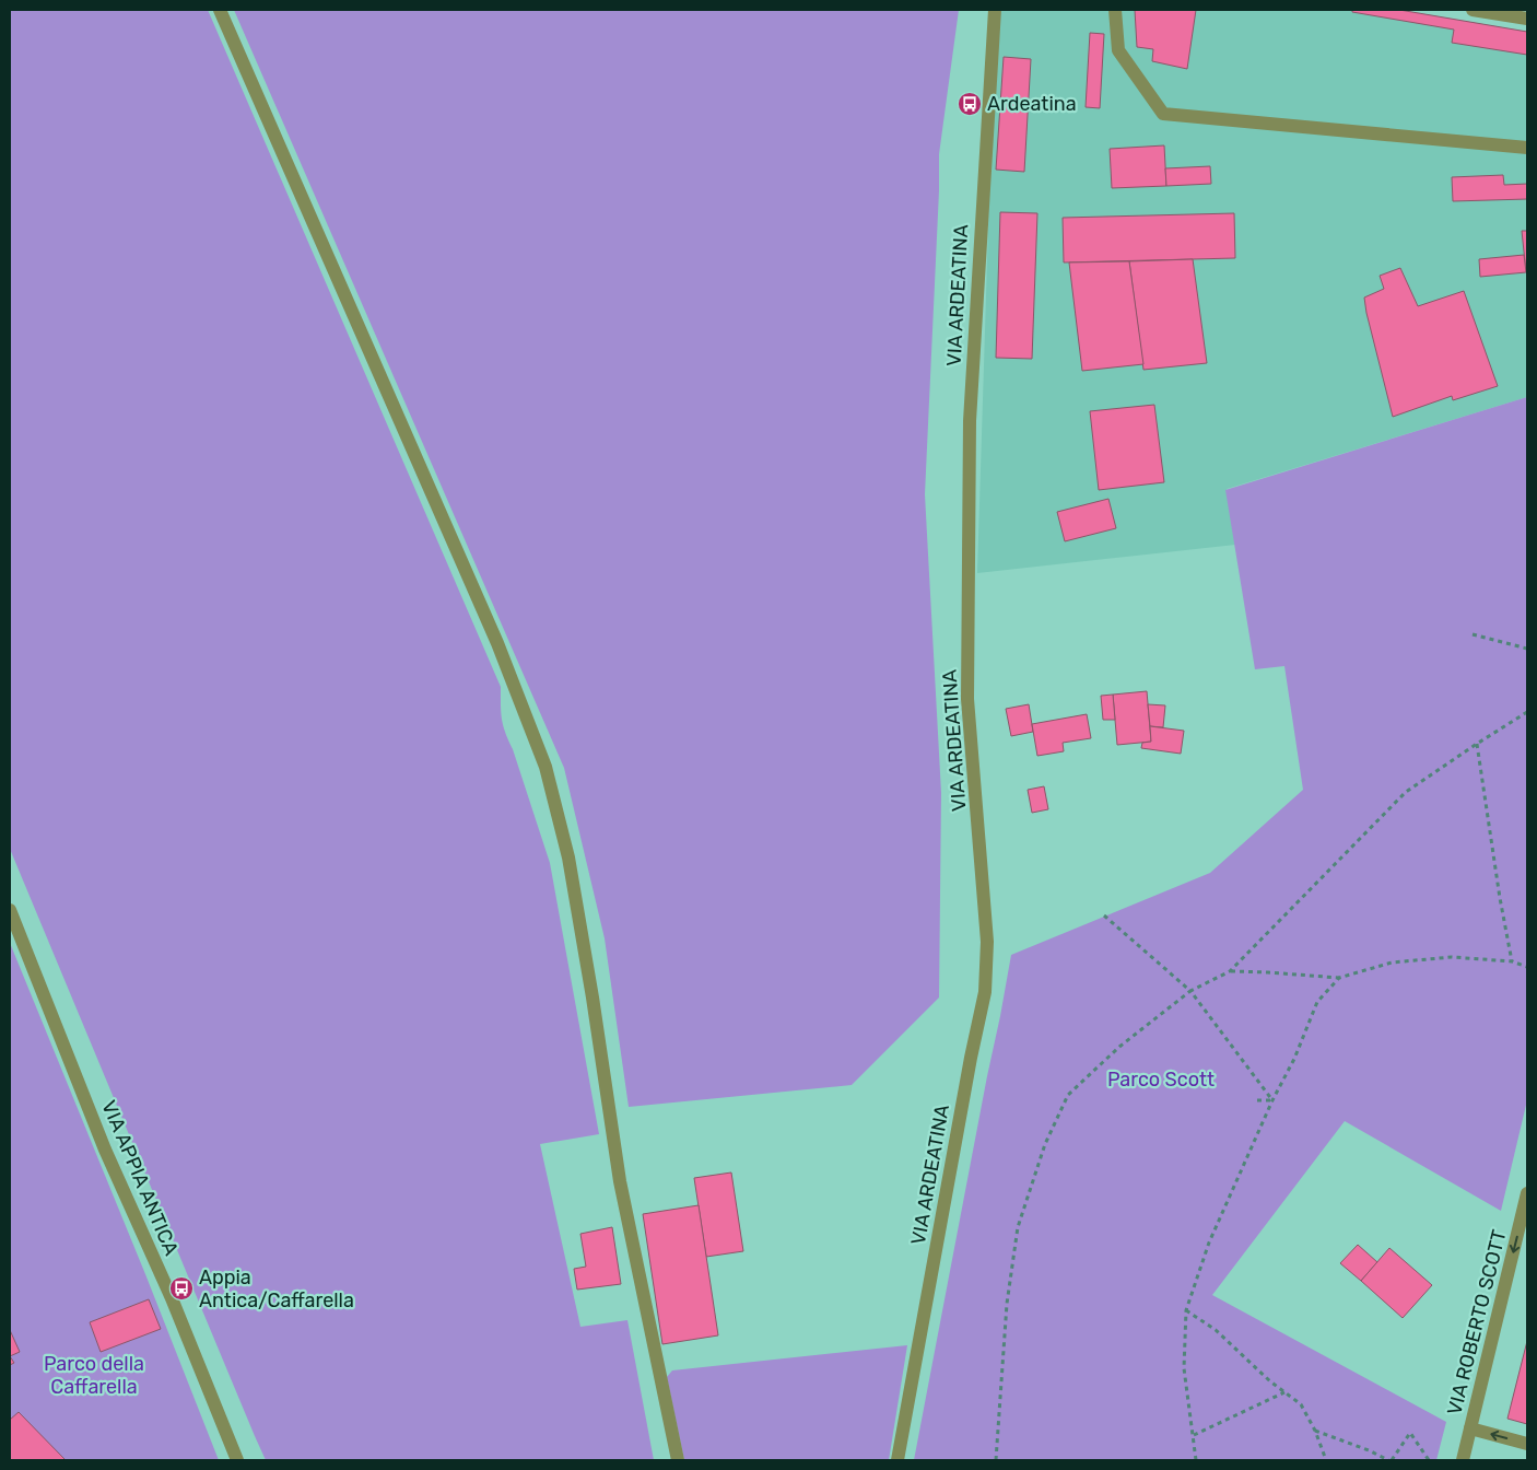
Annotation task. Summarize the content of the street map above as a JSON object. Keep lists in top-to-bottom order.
{
  "streets": {
    "street": ["VIA ARDEATINA", "VIA APPIA ANTICA", "VIA ROBERTO SCOTT"]
  },
  "one_way": ["VIA ROBERTO SCOTT"],
  "parks": ["Parco Scott", "Parco della Caffarella"],
  "places": {
    "bus stop": ["Ardeatina", "Appia Antica/Caffarella"]
  }
}
